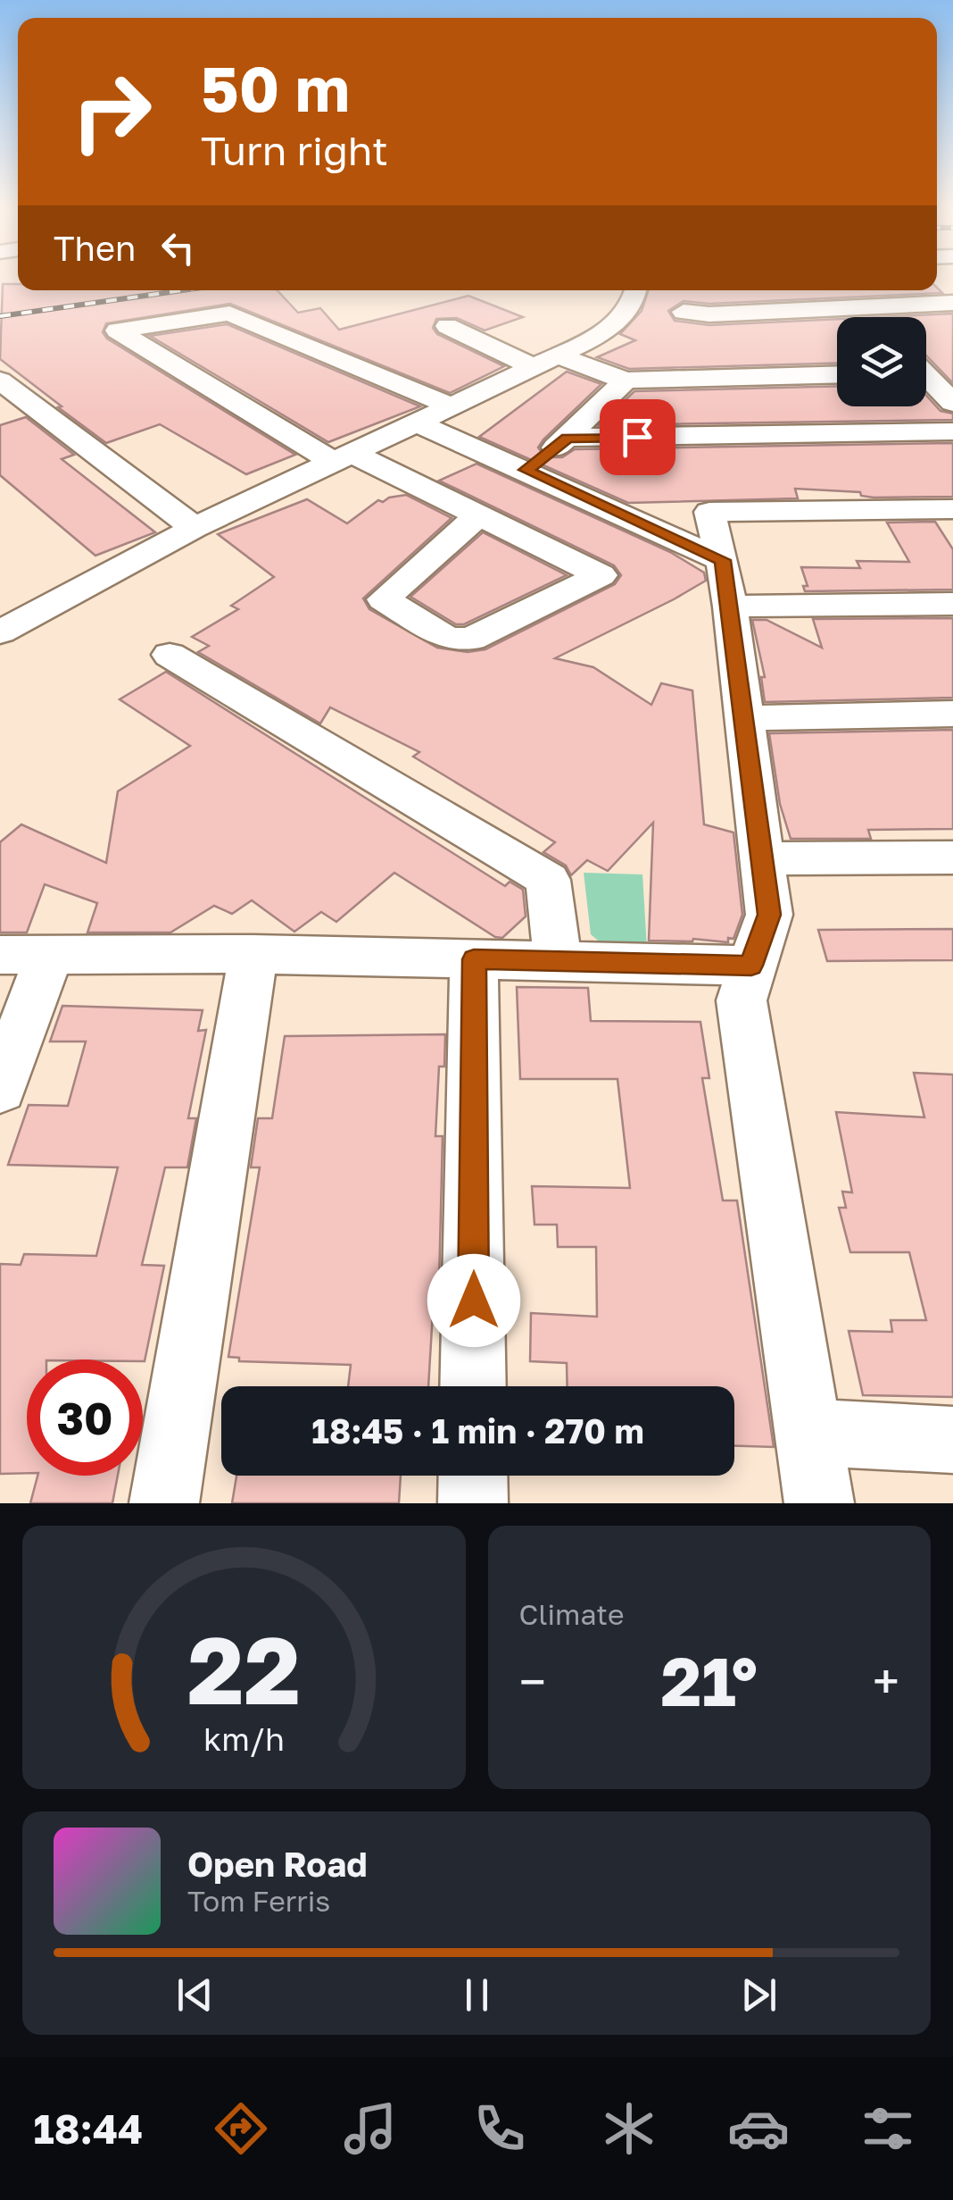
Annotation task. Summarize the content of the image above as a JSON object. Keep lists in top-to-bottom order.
{
  "page": {
    "turn": ["50 m", "Turn right"],
    "then": "Then",
    "limit": "30",
    "trip": "18:45 · 1 min · 270 m",
    "tile": "Climate",
    "heat": ["−", "21°", "+"],
    "song": ["Open Road", "Tom Ferris"],
    "tabs": "18:44",
    "gauge": ["22", "km/h"]
  }
}
